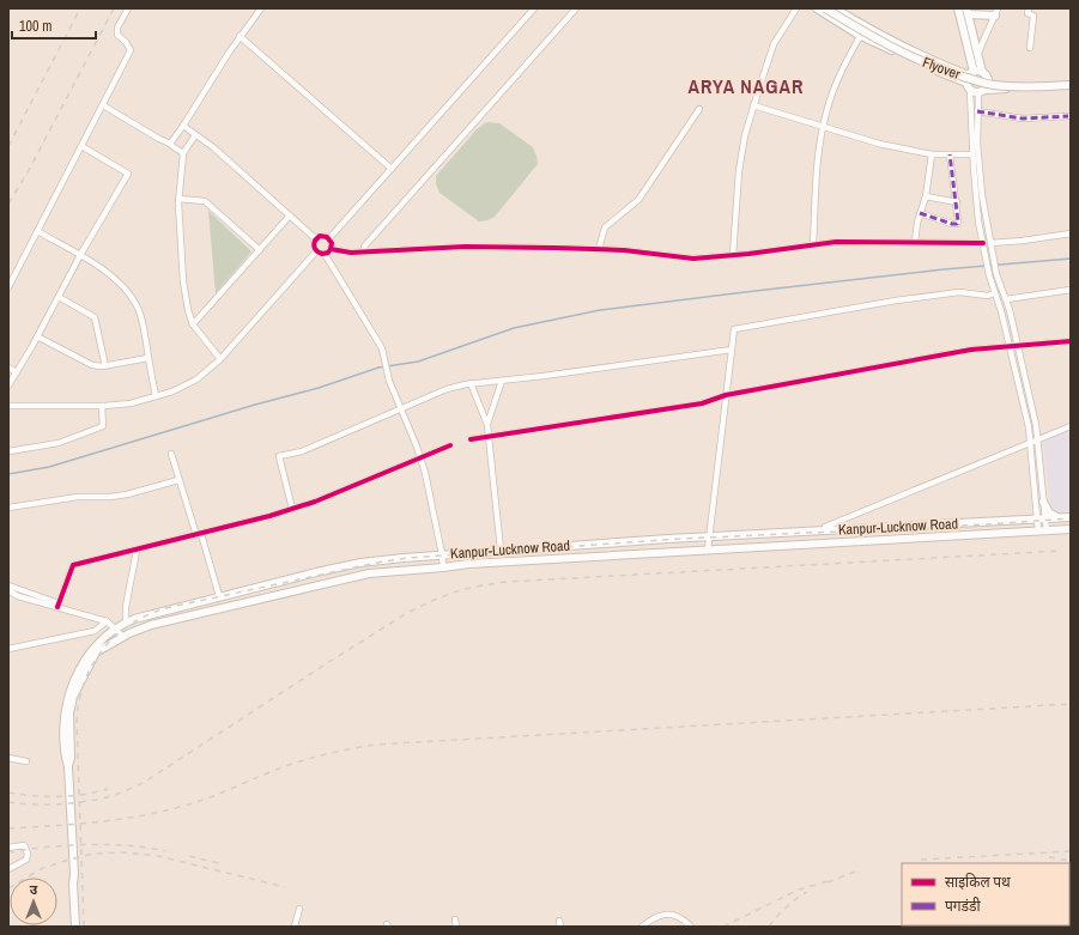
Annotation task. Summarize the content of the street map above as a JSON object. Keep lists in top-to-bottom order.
{
  "streets": {
    "main road": ["Flyover", "Kanpur-Lucknow Road"]
  },
  "districts": ["ARYA NAGAR"],
  "legend": ["साइकिल पथ", "पगडंडी"],
  "scale_bar": "100 m",
  "north": "top"
}
